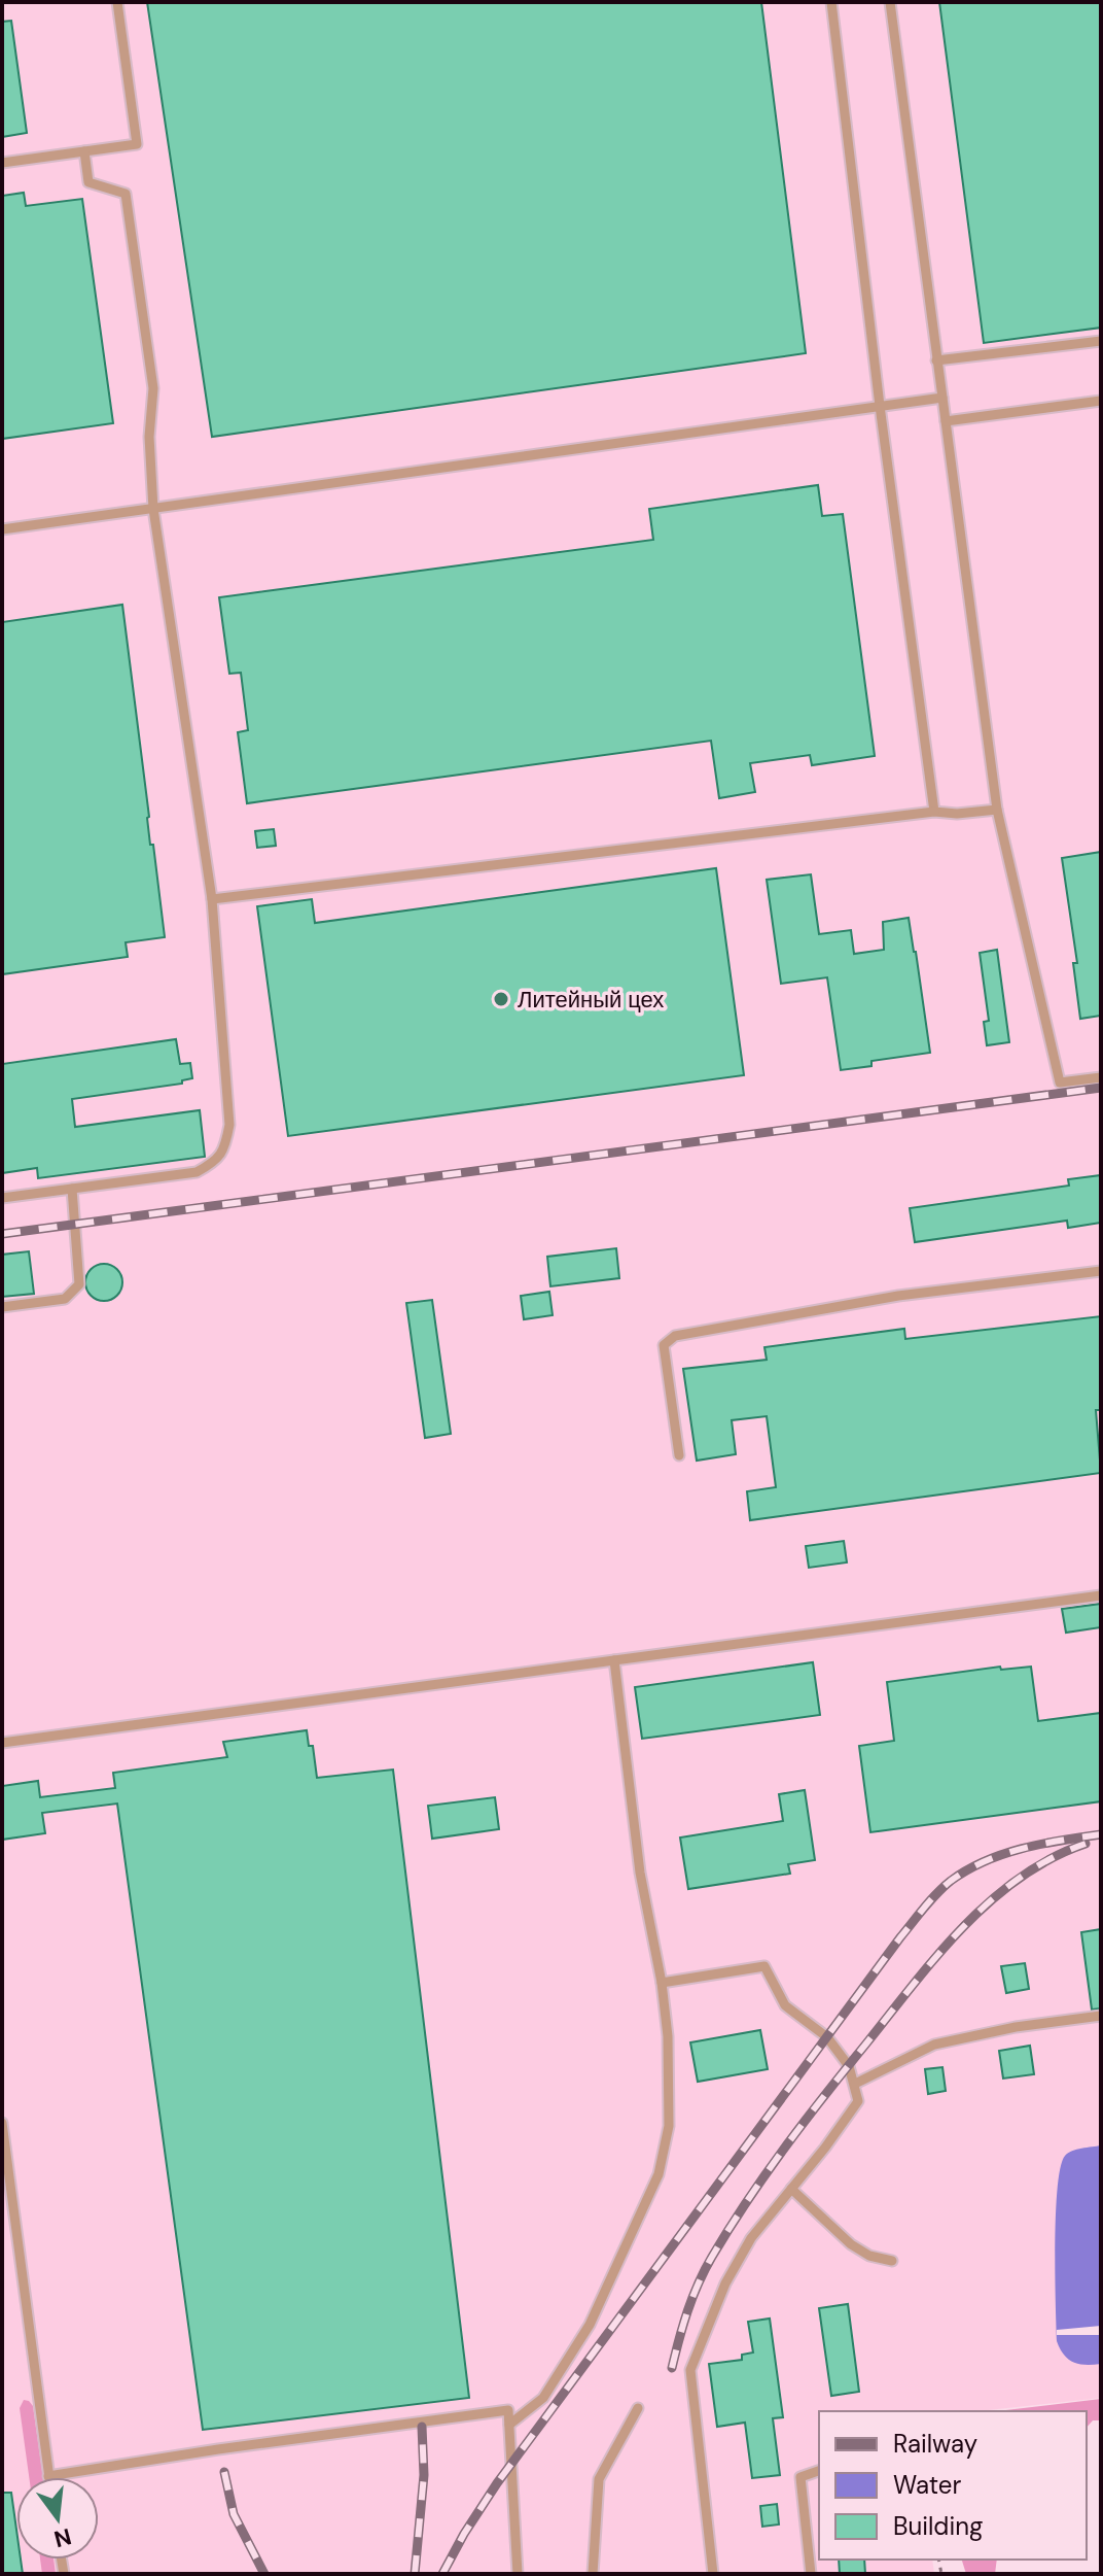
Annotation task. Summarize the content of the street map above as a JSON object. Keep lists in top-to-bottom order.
{
  "places": ["Литейный цех"],
  "legend": ["Railway", "Water", "Building"],
  "north": "bottom"
}
